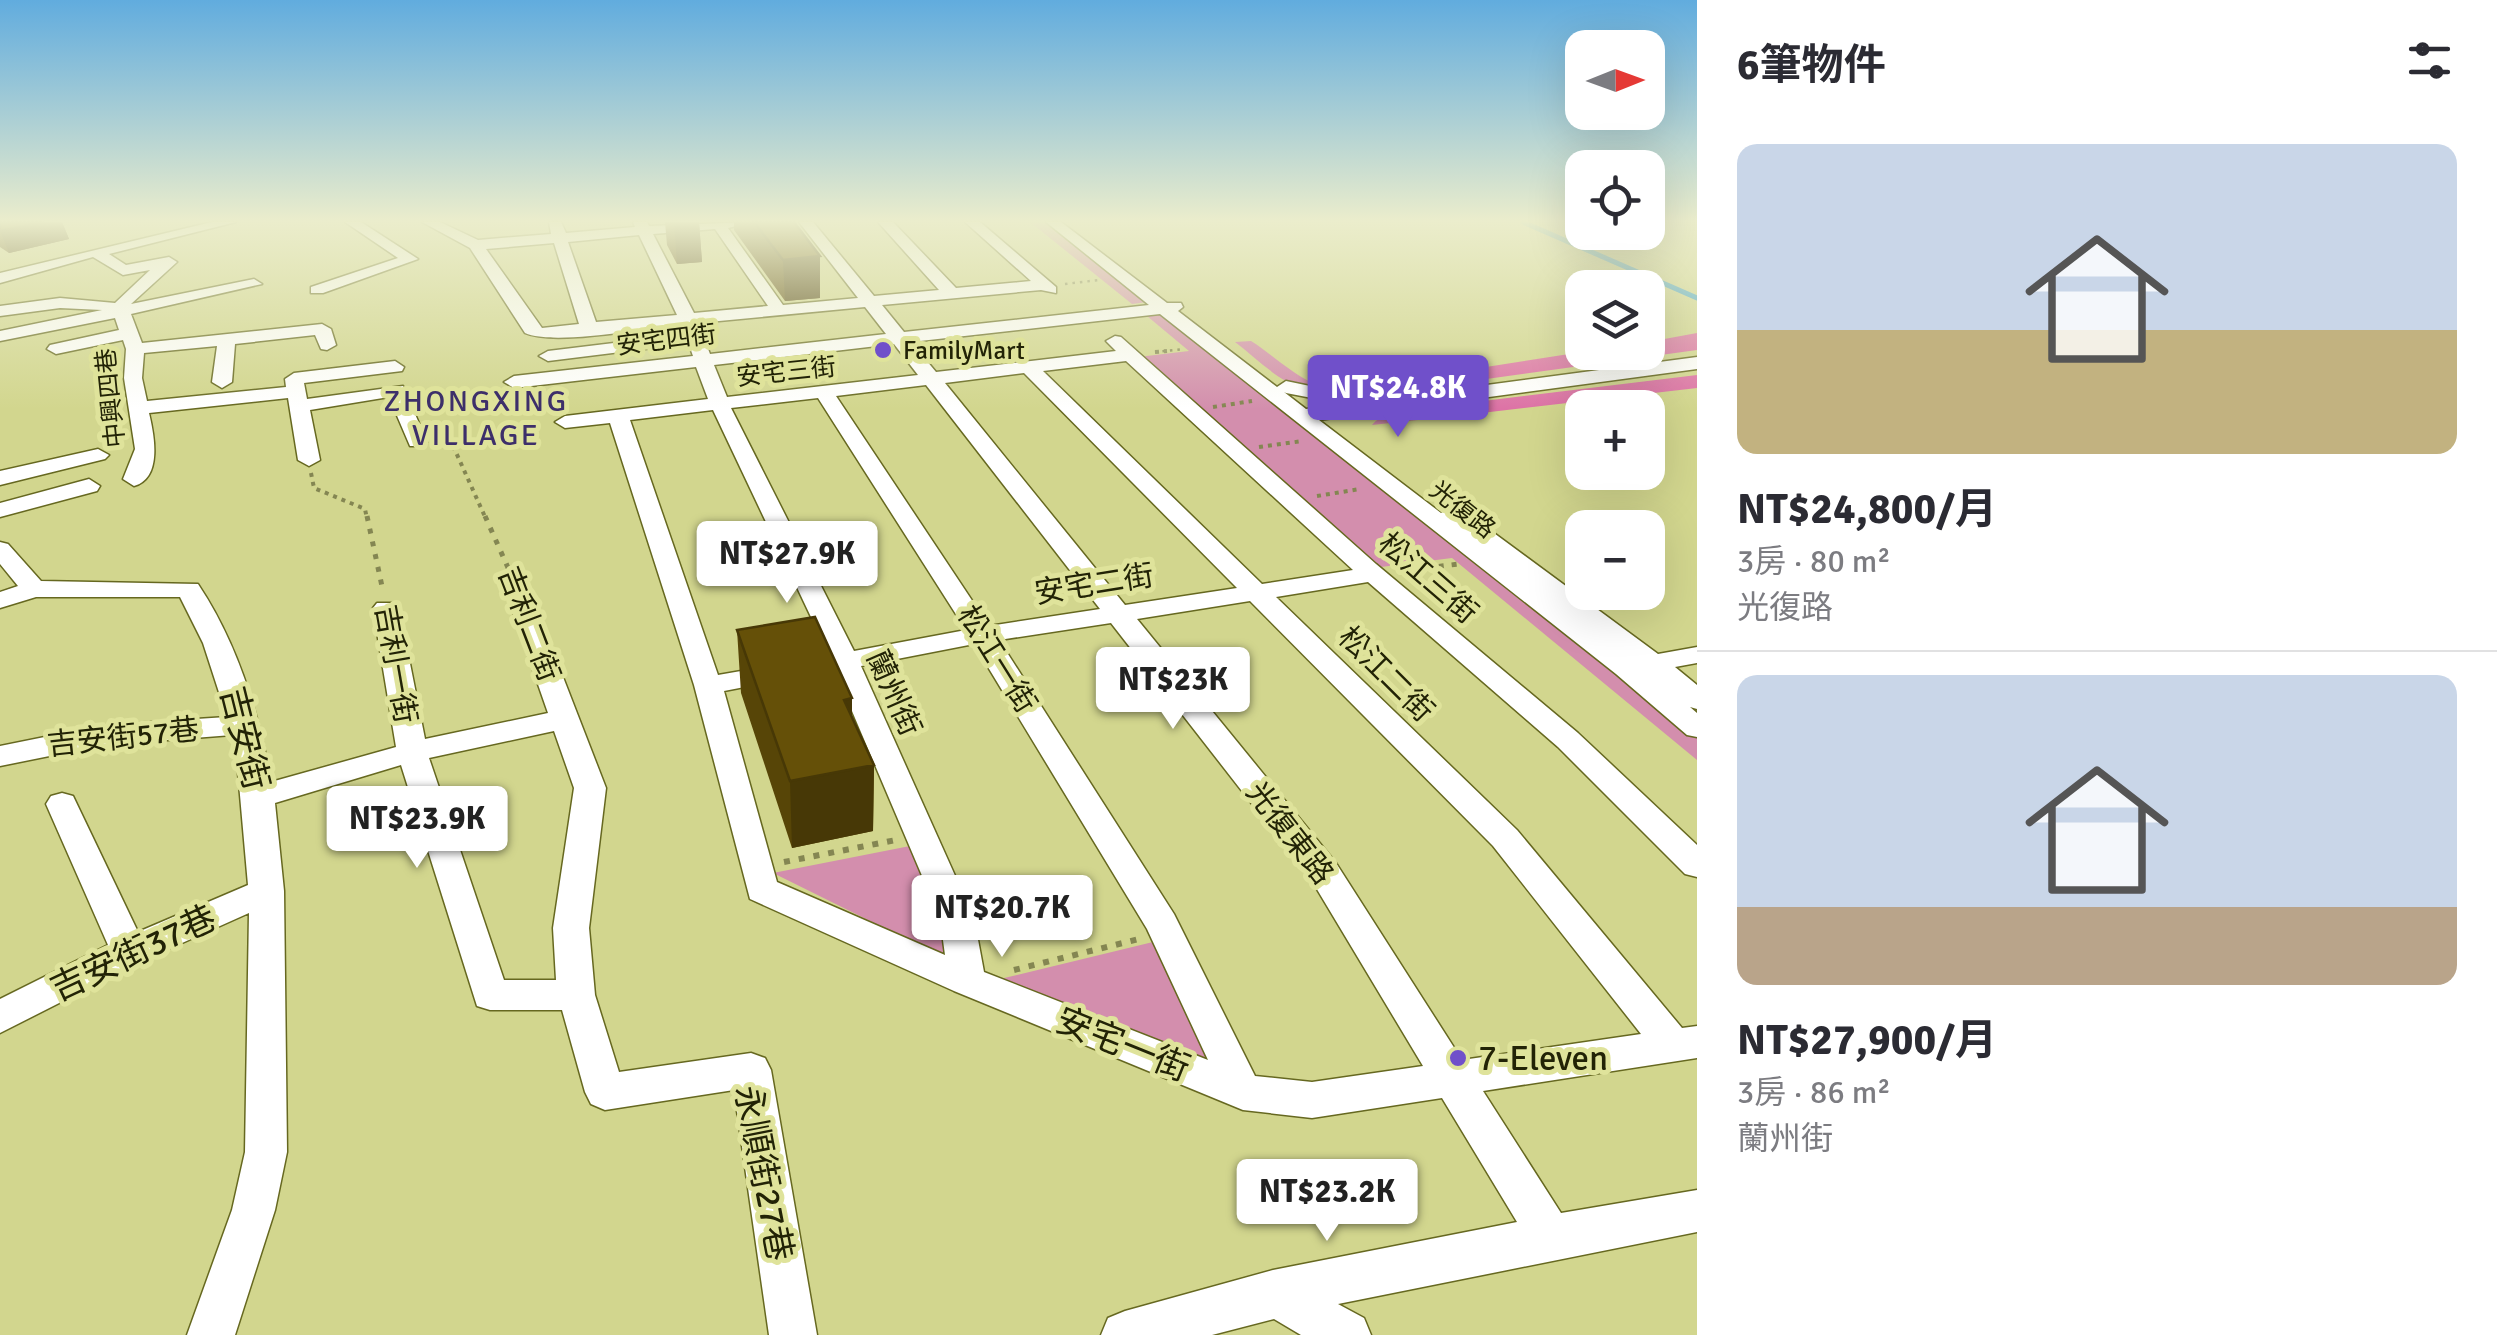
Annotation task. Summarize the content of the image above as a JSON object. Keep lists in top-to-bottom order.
{
  "streets": {
    "street": [
      "安宅四街",
      "安宅三街",
      "中興四巷",
      "光復路",
      "松江三街",
      "安宅二街",
      "吉利二街",
      "松江一街",
      "吉利一街",
      "松江二街",
      "蘭州街",
      "吉安街57巷",
      "吉安街",
      "光復東路",
      "吉安街37巷",
      "安宅一街",
      "永順街27巷"
    ]
  },
  "crossings": [
    ["安宅四街", "光復路"],
    ["安宅四街", "蘭州街"],
    ["安宅四街", "光復東路"],
    ["安宅三街", "松江三街"],
    ["安宅三街", "松江一街"],
    ["安宅三街", "松江二街"],
    ["安宅三街", "蘭州街"],
    ["安宅三街", "光復東路"],
    ["安宅三街", "安宅一街"],
    ["松江三街", "安宅二街"],
    ["安宅二街", "松江一街"],
    ["安宅二街", "松江二街"],
    ["安宅二街", "蘭州街"],
    ["安宅二街", "光復東路"],
    ["安宅二街", "安宅一街"],
    ["吉利二街", "吉利一街"],
    ["吉利二街", "永順街27巷"],
    ["松江一街", "安宅一街"],
    ["吉利一街", "永順街27巷"],
    ["松江二街", "安宅一街"],
    ["蘭州街", "安宅一街"],
    ["吉安街57巷", "吉安街"],
    ["吉安街", "吉安街37巷"],
    ["光復東路", "安宅一街"]
  ],
  "districts": ["ZHONGXING VILLAGE"],
  "places": ["FamilyMart", "7-Eleven"],
  "north": "right",
  "page": {
    "heading": "6筆物件",
    "map_buttons": ["+", "−"],
    "list": [
      {
        "name": "NT$24,800/月",
        "note": "3房 · 80 m² · 光復路"
      },
      {
        "name": "NT$27,900/月",
        "note": "3房 · 86 m² · 蘭州街"
      }
    ],
    "price": [
      "NT$24.8K",
      "NT$27.9K",
      "NT$23K",
      "NT$23.9K",
      "NT$20.7K",
      "NT$23.2K"
    ]
  }
}
